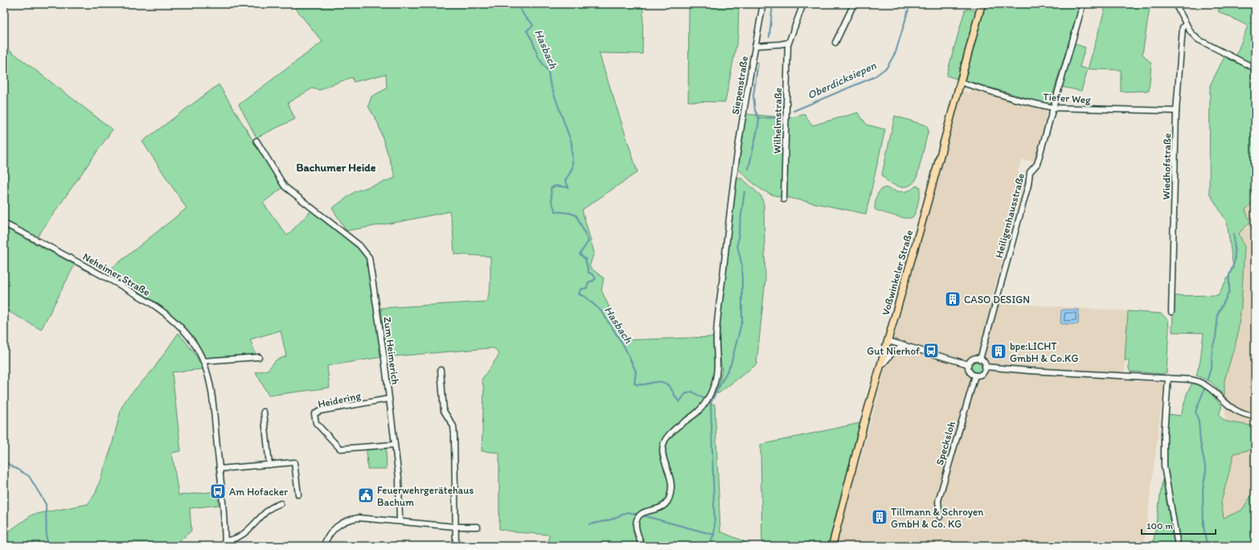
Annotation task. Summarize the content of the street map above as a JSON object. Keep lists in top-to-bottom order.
{
  "streets": {
    "main road": ["Voßwinkeler Straße"],
    "street": [
      "Siepenstraße",
      "Tiefer Weg",
      "Wilhelmstraße",
      "Wiedhofstraße",
      "Heiligenhausstraße",
      "Neheimer Straße",
      "Zum Heimerich",
      "Heidering",
      "Specksloh"
    ]
  },
  "crossings": [
    ["Tiefer Weg", "Wiedhofstraße"],
    ["Tiefer Weg", "Heiligenhausstraße"],
    ["Tiefer Weg", "Voßwinkeler Straße"],
    ["Heiligenhausstraße", "Specksloh"],
    ["Zum Heimerich", "Heidering"]
  ],
  "districts": ["Bachumer Heide"],
  "water": ["Hasbach", "Oberdicksiepen"],
  "places": {
    "building": ["CASO DESIGN", "bpe:LICHT GmbH & Co.KG", "Tillmann & Schroyen GmbH & Co. KG"],
    "bus stop": ["Gut Nierhof", "Am Hofacker"],
    "public building": ["Feuerwehrgerätehaus Bachum"]
  },
  "scale_bar": "100 m"
}
